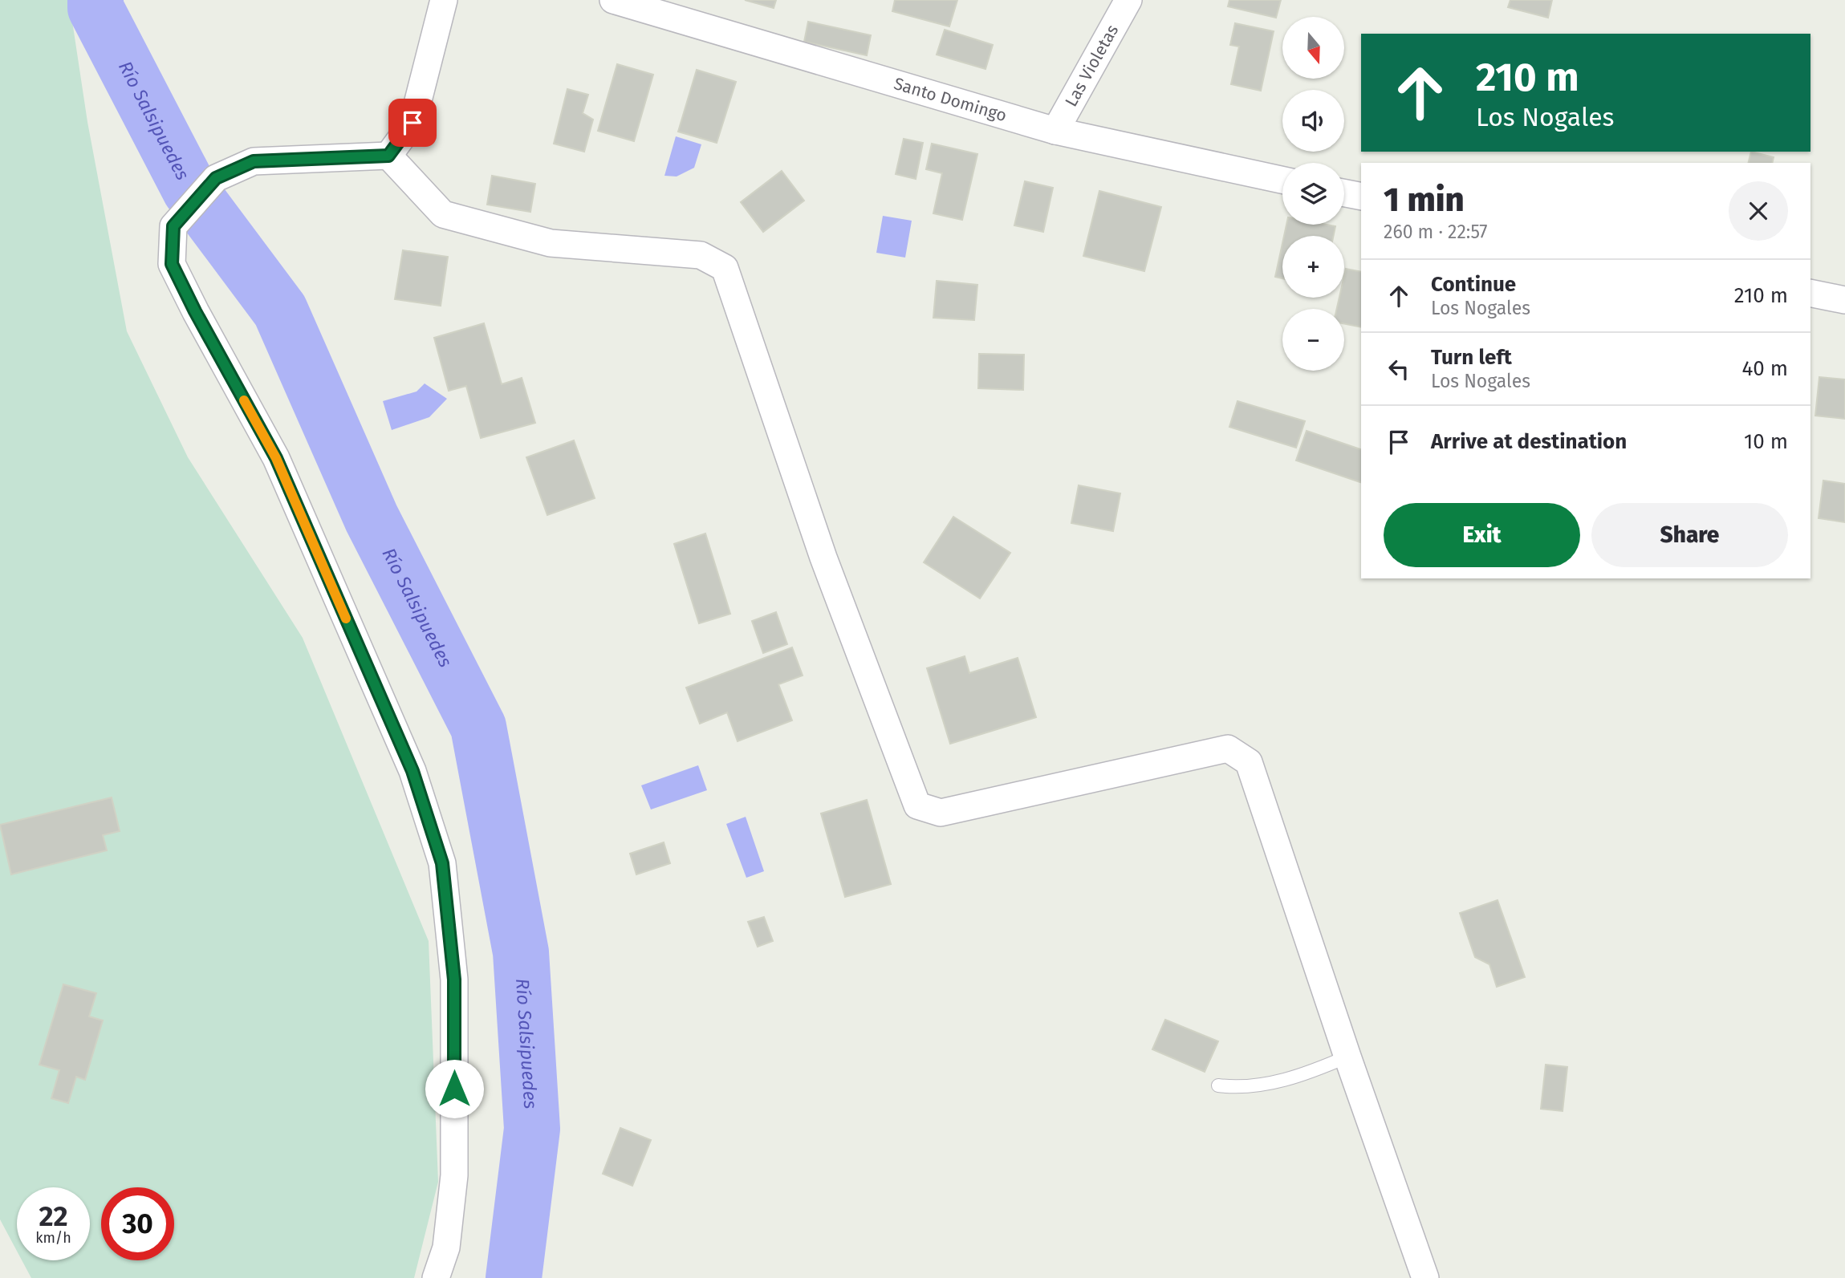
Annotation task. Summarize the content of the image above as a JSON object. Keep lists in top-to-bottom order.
{
  "streets": {
    "street": ["Las Violetas", "Santo Domingo"]
  },
  "crossings": [
    ["Las Violetas", "Santo Domingo"]
  ],
  "water": ["Río Salsipuedes"],
  "north": "bottom",
  "page": {
    "map_buttons": ["+", "−"],
    "turn": ["210 m", "Los Nogales"],
    "heading": ["1 min", "260 m · 22:57"],
    "list": [
      {
        "name": "Continue",
        "note": "Los Nogales",
        "value": "210 m"
      },
      {
        "name": "Turn left",
        "note": "Los Nogales",
        "value": "40 m"
      },
      {
        "name": "Arrive at destination",
        "value": "10 m"
      }
    ],
    "buttons": ["Exit", "Share"],
    "speed": "22 km/h",
    "limit": "30"
  }
}
